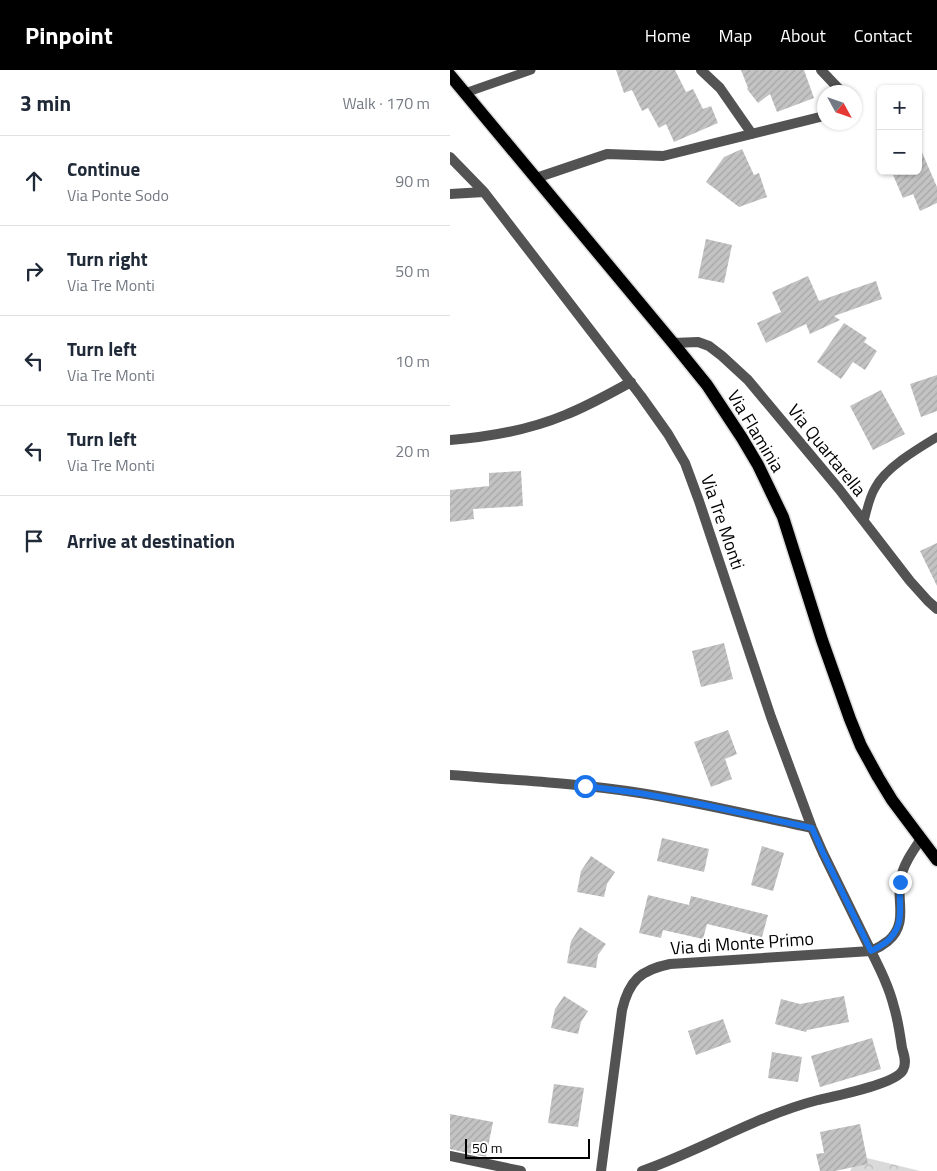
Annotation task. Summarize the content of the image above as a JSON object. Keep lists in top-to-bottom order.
{
  "streets": {
    "main road": ["Via Flaminia"],
    "street": ["Via Quartarella", "Via Tre Monti", "Via di Monte Primo"]
  },
  "crossings": [
    ["Via Flaminia", "Via Quartarella"],
    ["Via Tre Monti", "Via di Monte Primo"]
  ],
  "scale_bar": "50 m",
  "north": "bottom right",
  "page": {
    "header": "Pinpoint",
    "nav": [
      "Home",
      "Map",
      "About",
      "Contact"
    ],
    "heading": ["3 min", "Walk · 170 m"],
    "map_buttons": ["+", "−"],
    "list": [
      ["Continue", "Via Ponte Sodo", "90 m"],
      ["Turn right", "Via Tre Monti", "50 m"],
      ["Turn left", "Via Tre Monti", "10 m"],
      ["Turn left", "Via Tre Monti", "20 m"],
      "Arrive at destination"
    ],
    "scale": "50 m"
  }
}
